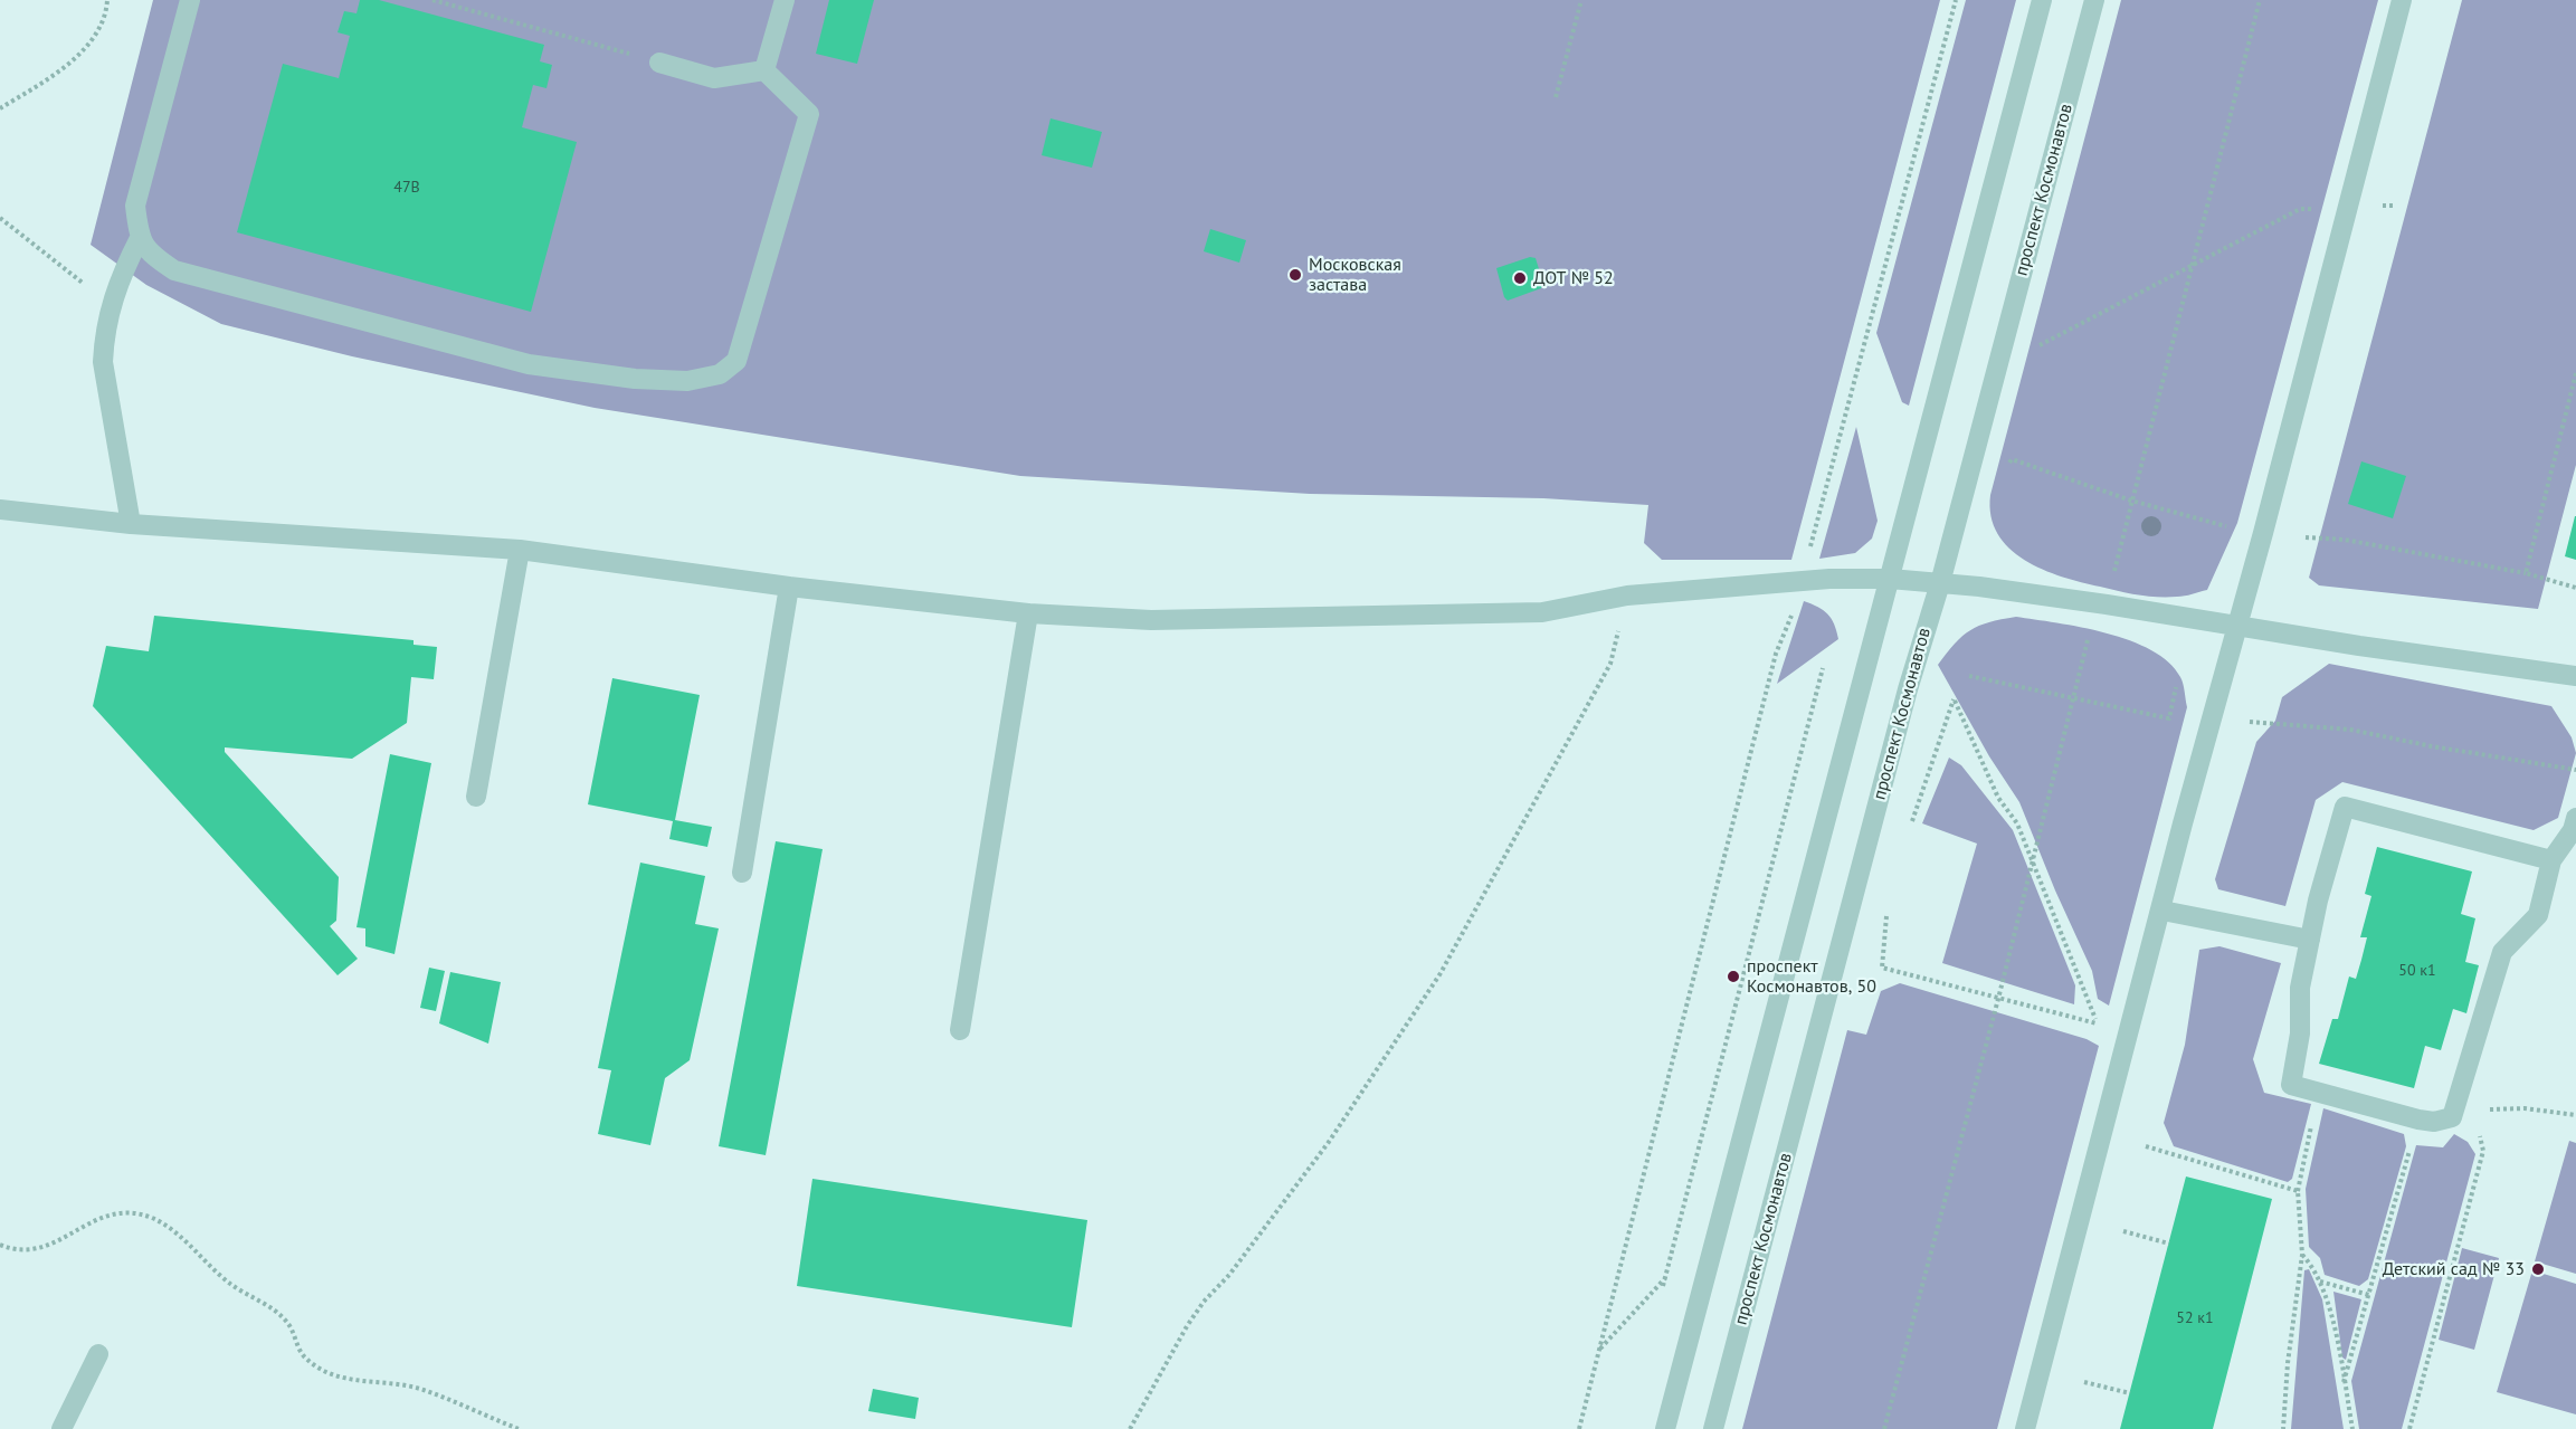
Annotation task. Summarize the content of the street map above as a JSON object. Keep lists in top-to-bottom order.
{
  "streets": {
    "street": ["проспект Космонавтов"]
  },
  "places": [
    "Московская застава",
    "ДОТ № 52",
    "проспект Космонавтов, 50",
    "Детский сад № 33"
  ],
  "house_numbers": ["47В", "50 к1", "52 к1"]
}
